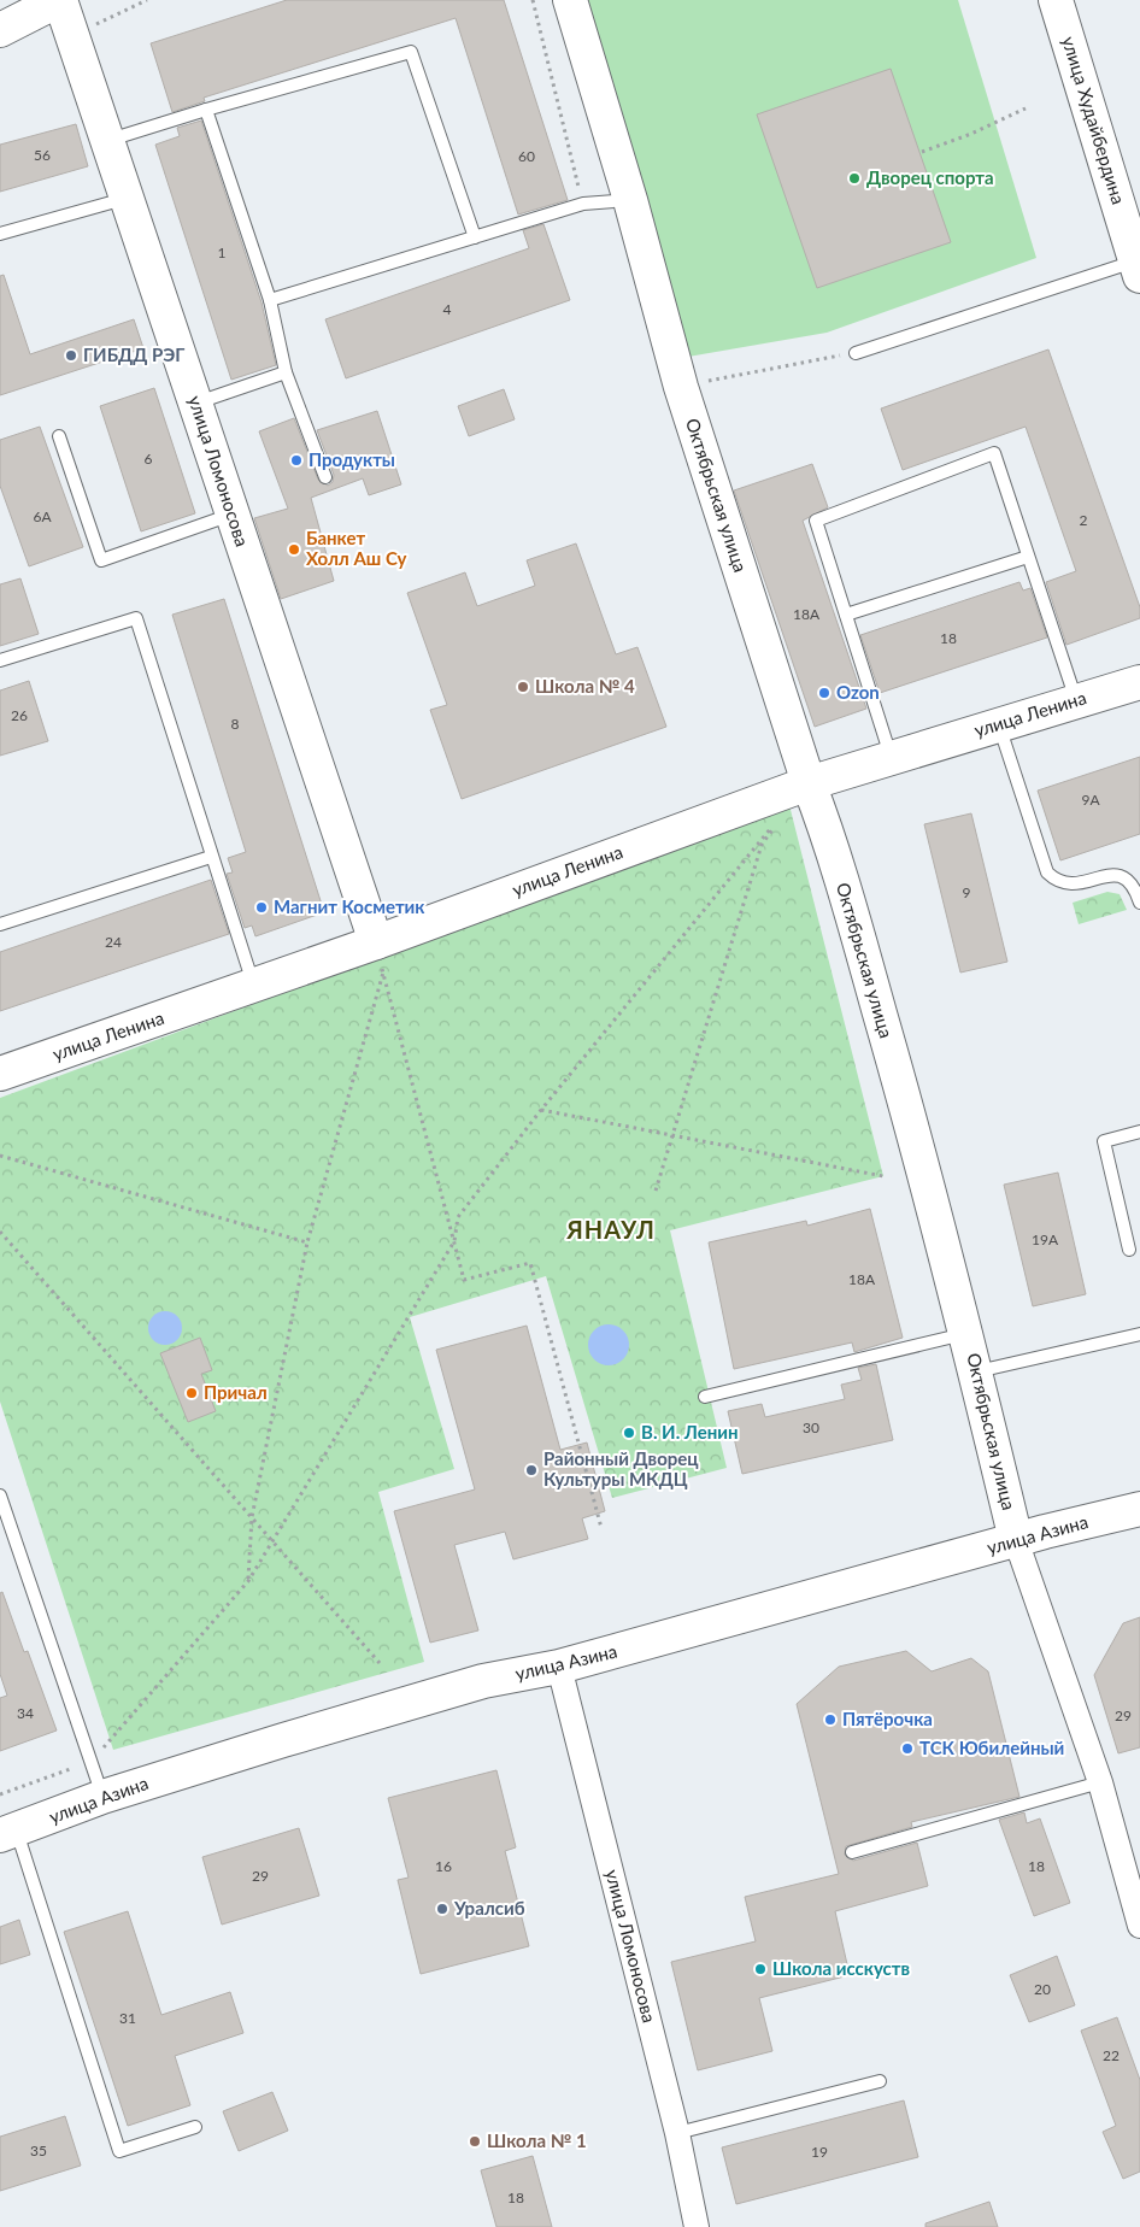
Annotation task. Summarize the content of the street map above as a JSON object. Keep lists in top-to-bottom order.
{
  "streets": {
    "street": [
      "улица Худайбердина",
      "улица Ломоносова",
      "Октябрьская улица",
      "улица Ленина",
      "улица Азина"
    ]
  },
  "crossings": [
    ["улица Ломоносова", "улица Ленина"],
    ["улица Ломоносова", "улица Азина"],
    ["Октябрьская улица", "улица Ленина"],
    ["Октябрьская улица", "улица Азина"]
  ],
  "districts": ["ЯНАУЛ"],
  "places": [
    "Дворец спорта",
    "ГИБДД РЭГ",
    "Продукты",
    "Банкет Холл Аш Су",
    "Школа № 4",
    "Ozon",
    "Магнит Косметик",
    "Причал",
    "В. И. Ленин",
    "Районный Дворец Культуры МКДЦ",
    "Пятёрочка",
    "ТСК Юбилейный",
    "Уралсиб",
    "Школа исскуств",
    "Школа № 1"
  ],
  "house_numbers": [
    "56",
    "60",
    "1",
    "4",
    "6",
    "6А",
    "2",
    "18А",
    "18",
    "26",
    "8",
    "9А",
    "9",
    "24",
    "19А",
    "18А",
    "30",
    "34",
    "29",
    "16",
    "18",
    "29",
    "20",
    "31",
    "22",
    "35",
    "19",
    "18"
  ]
}
